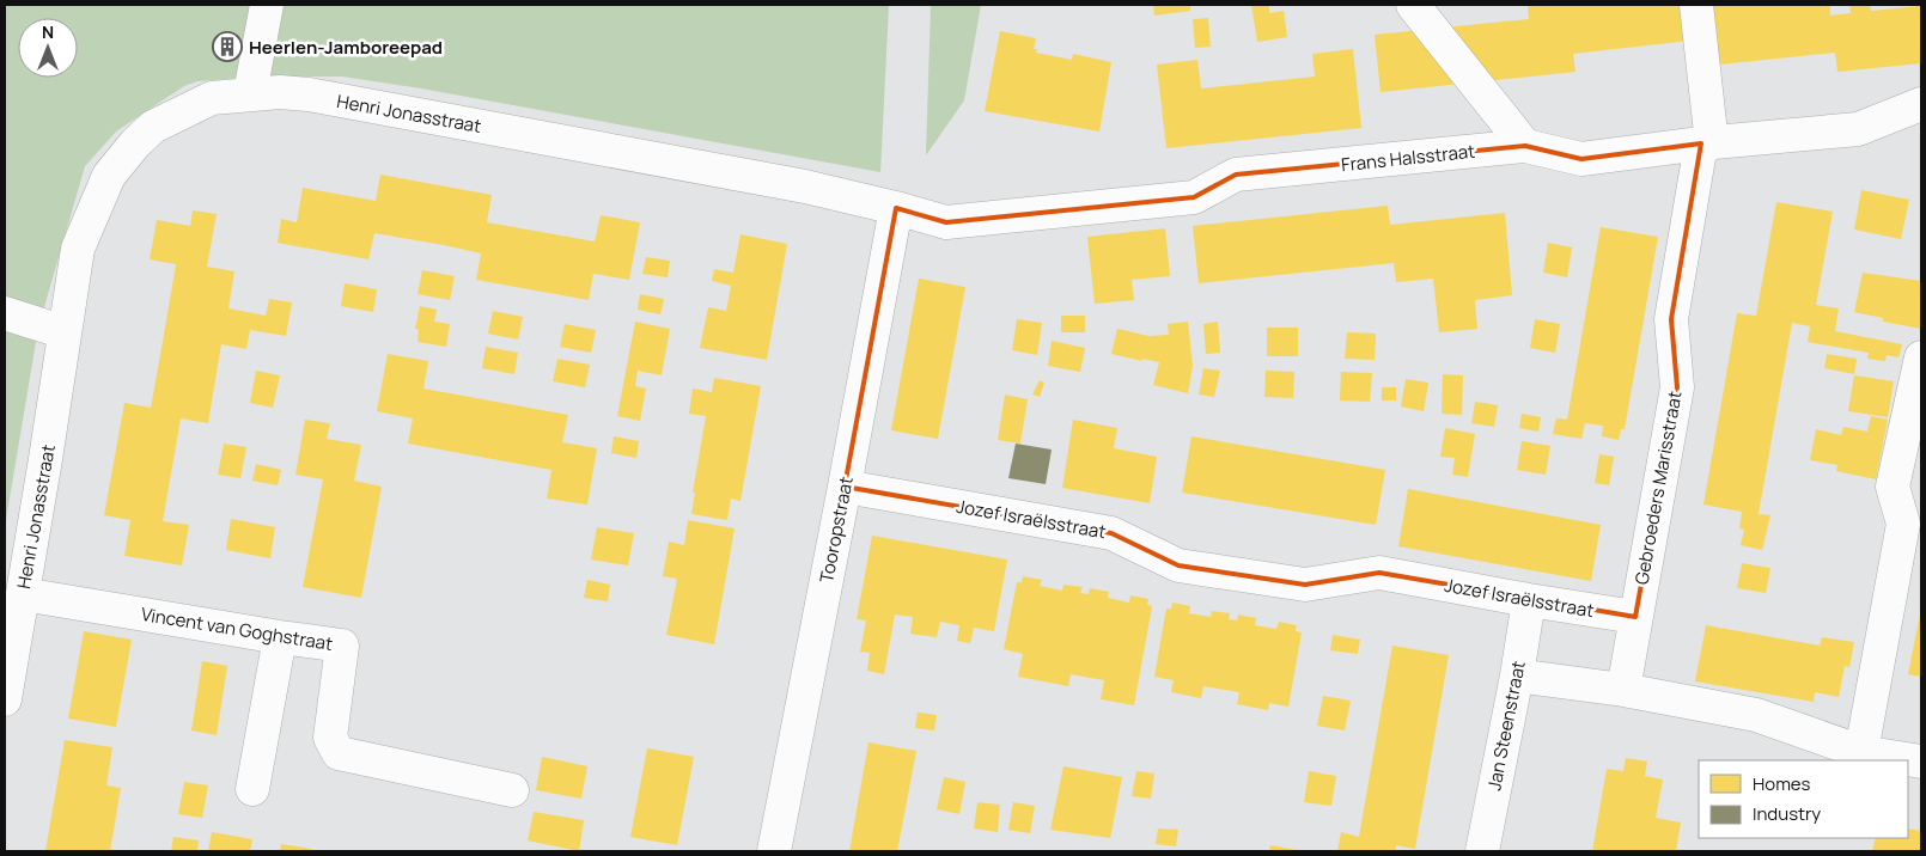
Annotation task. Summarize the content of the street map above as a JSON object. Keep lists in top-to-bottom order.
{
  "streets": {
    "street": [
      "Henri Jonasstraat",
      "Frans Halsstraat",
      "Gebroeders Marisstraat",
      "Jozef Israëlsstraat",
      "Tooropstraat",
      "Vincent van Goghstraat",
      "Jan Steenstraat"
    ]
  },
  "crossings": [
    ["Henri Jonasstraat", "Frans Halsstraat"],
    ["Henri Jonasstraat", "Tooropstraat"],
    ["Henri Jonasstraat", "Vincent van Goghstraat"],
    ["Frans Halsstraat", "Gebroeders Marisstraat"],
    ["Frans Halsstraat", "Tooropstraat"],
    ["Gebroeders Marisstraat", "Jozef Israëlsstraat"],
    ["Jozef Israëlsstraat", "Tooropstraat"],
    ["Jozef Israëlsstraat", "Jan Steenstraat"]
  ],
  "places": {
    "building": ["Heerlen-Jamboreepad"]
  },
  "legend": ["Homes", "Industry"],
  "north": "top"
}
